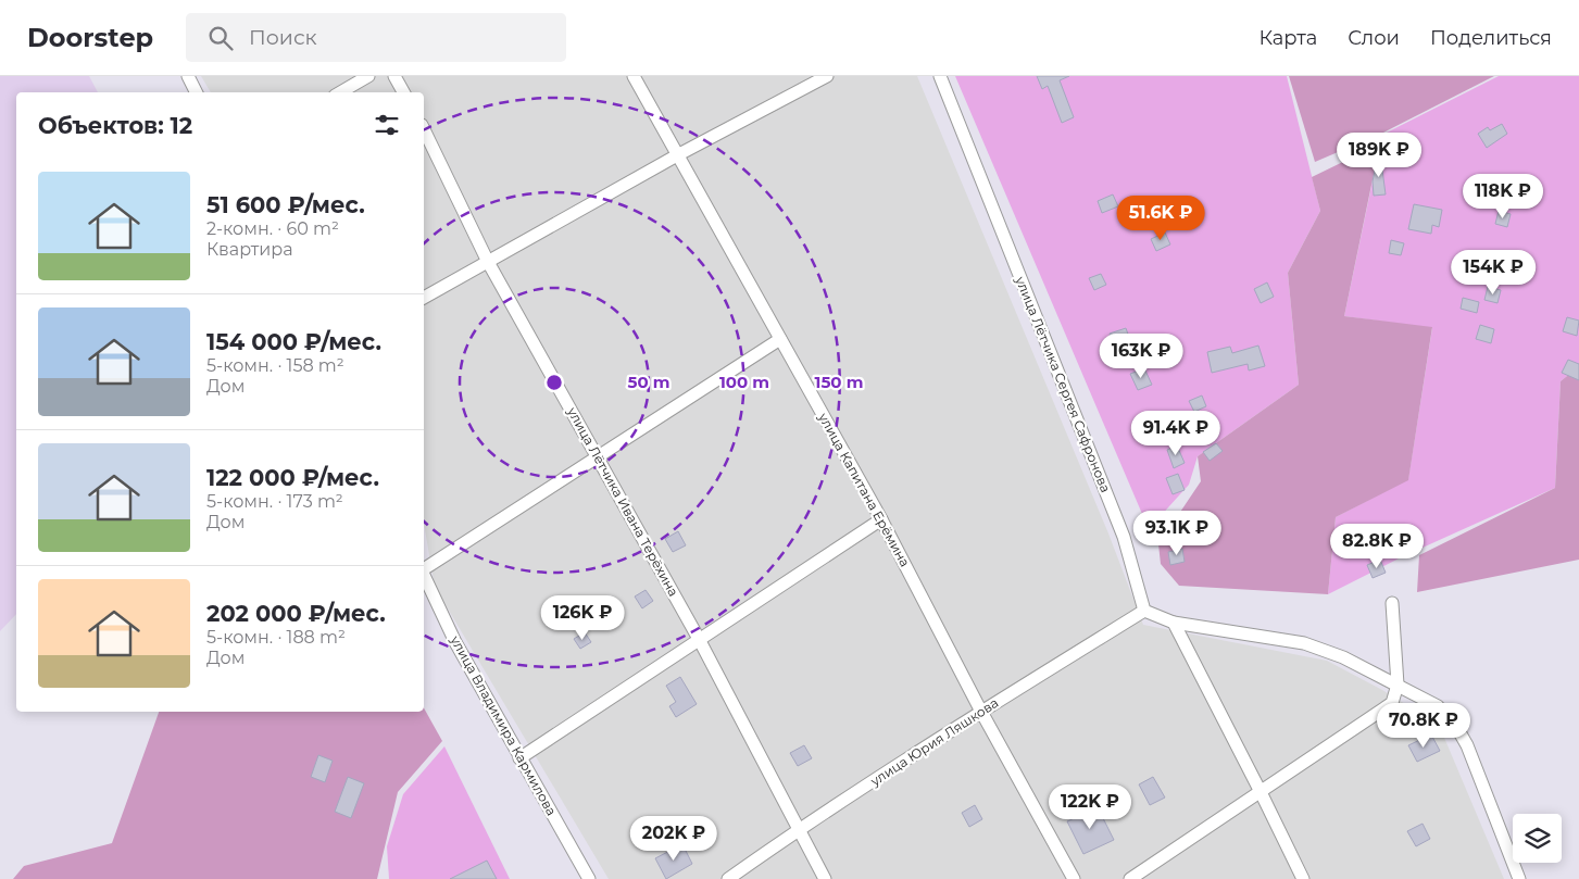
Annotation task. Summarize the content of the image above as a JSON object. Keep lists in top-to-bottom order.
{
  "streets": {
    "street": [
      "улица Лётчика Сергея Сафронова",
      "улица Капитана Ерёмина",
      "улица Лётчика Ивана Терёхина",
      "улица Владимира Кармилова",
      "улица Юрия Ляшкова"
    ]
  },
  "crossings": [
    ["улица Лётчика Сергея Сафронова", "улица Юрия Ляшкова"],
    ["улица Капитана Ерёмина", "улица Юрия Ляшкова"],
    ["улица Лётчика Ивана Терёхина", "улица Юрия Ляшкова"]
  ],
  "page": {
    "header": "Doorstep",
    "search": "Поиск",
    "nav": ["Карта", "Слои", "Поделиться"],
    "heading": "Объектов: 12",
    "price": [
      "189K ₽",
      "118K ₽",
      "51.6K ₽",
      "154K ₽",
      "163K ₽",
      "91.4K ₽",
      "93.1K ₽",
      "82.8K ₽",
      "126K ₽",
      "70.8K ₽",
      "122K ₽",
      "202K ₽"
    ],
    "list": [
      {
        "name": "51 600 ₽/мес.",
        "note": "2-комн. · 60 m² · Квартира"
      },
      {
        "name": "154 000 ₽/мес.",
        "note": "5-комн. · 158 m² · Дом"
      },
      {
        "name": "122 000 ₽/мес.",
        "note": "5-комн. · 173 m² · Дом"
      },
      {
        "name": "202 000 ₽/мес.",
        "note": "5-комн. · 188 m² · Дом"
      }
    ]
  },
  "rings": ["50 m", "100 m", "150 m"]
}
